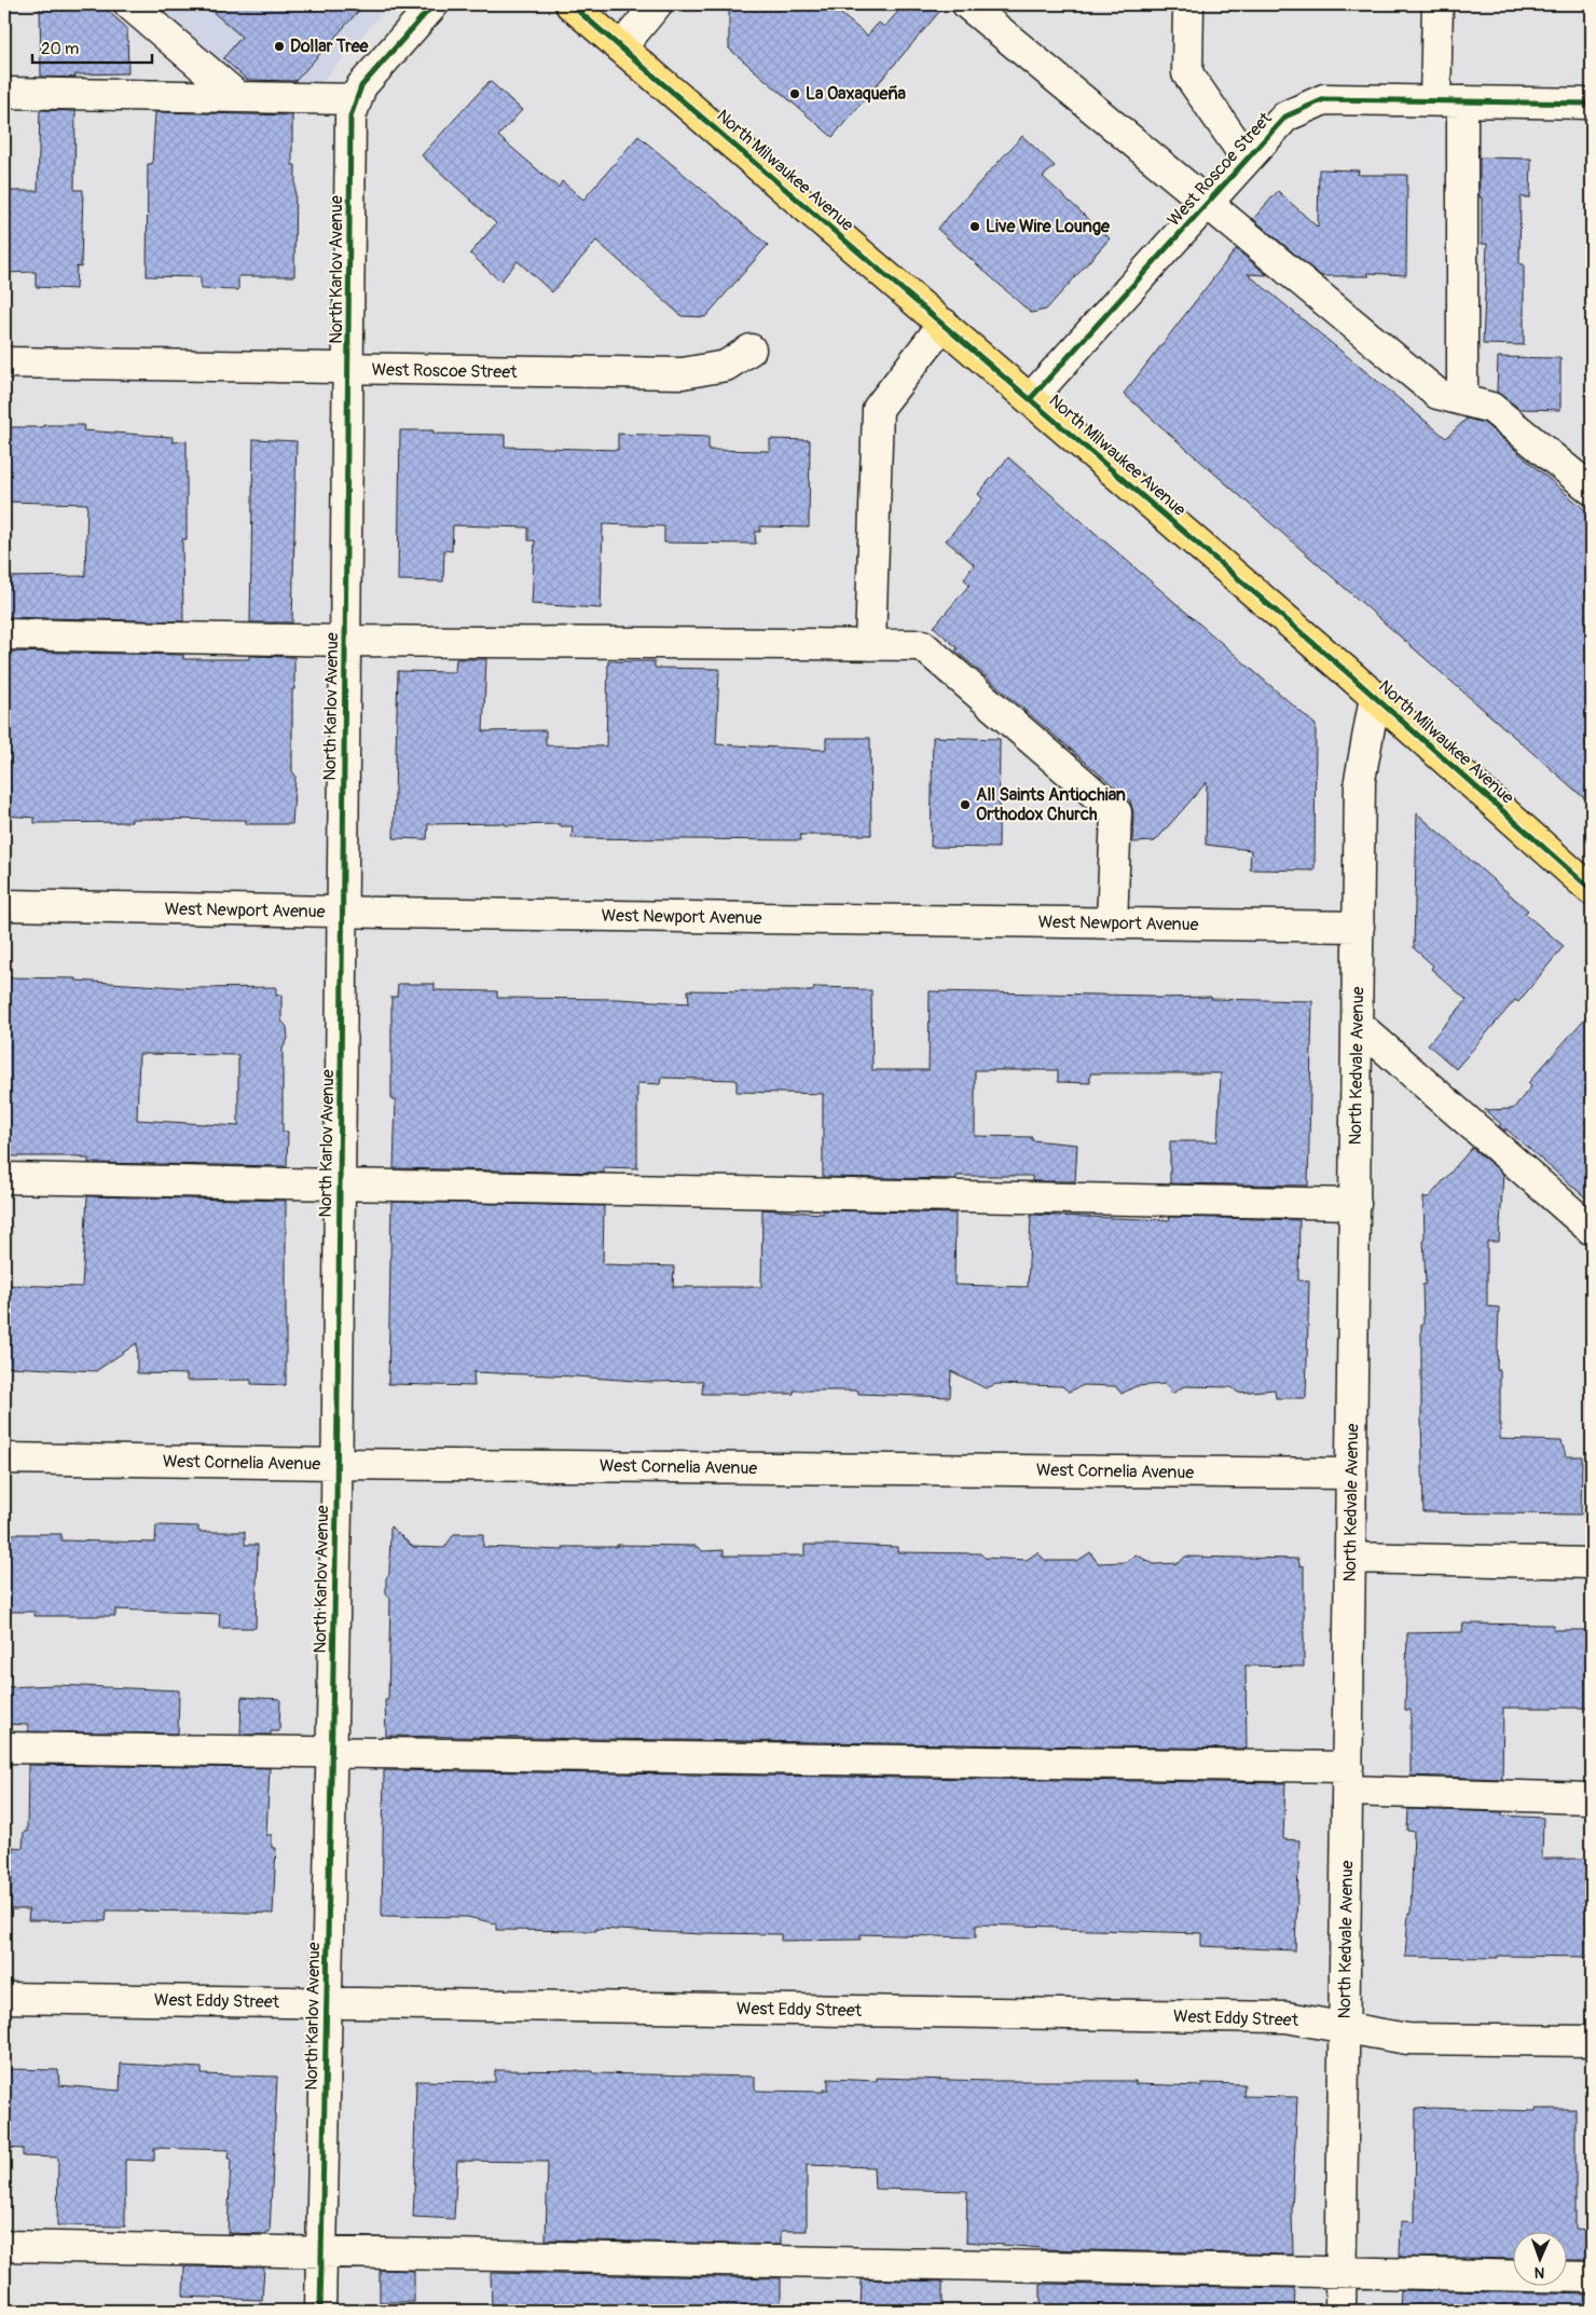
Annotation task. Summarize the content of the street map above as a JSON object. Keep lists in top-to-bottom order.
{
  "streets": {
    "main road": ["North Milwaukee Avenue"],
    "street": [
      "West Roscoe Street",
      "North Karlov Avenue",
      "West Newport Avenue",
      "North Kedvale Avenue",
      "West Cornelia Avenue",
      "West Eddy Street"
    ]
  },
  "crossings": [
    ["West Roscoe Street", "North Milwaukee Avenue"],
    ["West Roscoe Street", "North Karlov Avenue"],
    ["North Milwaukee Avenue", "North Kedvale Avenue"],
    ["North Karlov Avenue", "West Newport Avenue"],
    ["North Karlov Avenue", "West Cornelia Avenue"],
    ["North Karlov Avenue", "West Eddy Street"],
    ["West Newport Avenue", "North Kedvale Avenue"],
    ["North Kedvale Avenue", "West Cornelia Avenue"],
    ["North Kedvale Avenue", "West Eddy Street"]
  ],
  "places": [
    "Dollar Tree",
    "La Oaxaqueña",
    "Live Wire Lounge",
    "All Saints Antiochian Orthodox Church"
  ],
  "scale_bar": "20 m",
  "north": "bottom"
}
